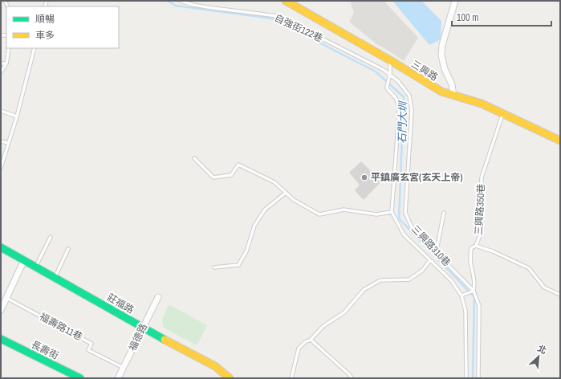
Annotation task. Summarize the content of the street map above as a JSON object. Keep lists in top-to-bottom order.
{
  "streets": {
    "street": [
      "三興路",
      "莊福路",
      "福德路",
      "長壽街"
    ],
    "lane": [
      "自強街122巷",
      "三興路350巷",
      "三興路310巷",
      "福壽路11巷"
    ]
  },
  "crossings": [
    ["自強街122巷", "三興路310巷"],
    ["三興路", "三興路350巷"],
    ["三興路350巷", "三興路310巷"],
    ["莊福路", "福德路"],
    ["福壽路11巷", "福德路"]
  ],
  "water": ["石門大圳"],
  "places": ["平鎮廣玄宮(玄天上帝)"],
  "legend": ["順暢", "車多"],
  "scale_bar": "100 m",
  "north": "top right"
}
